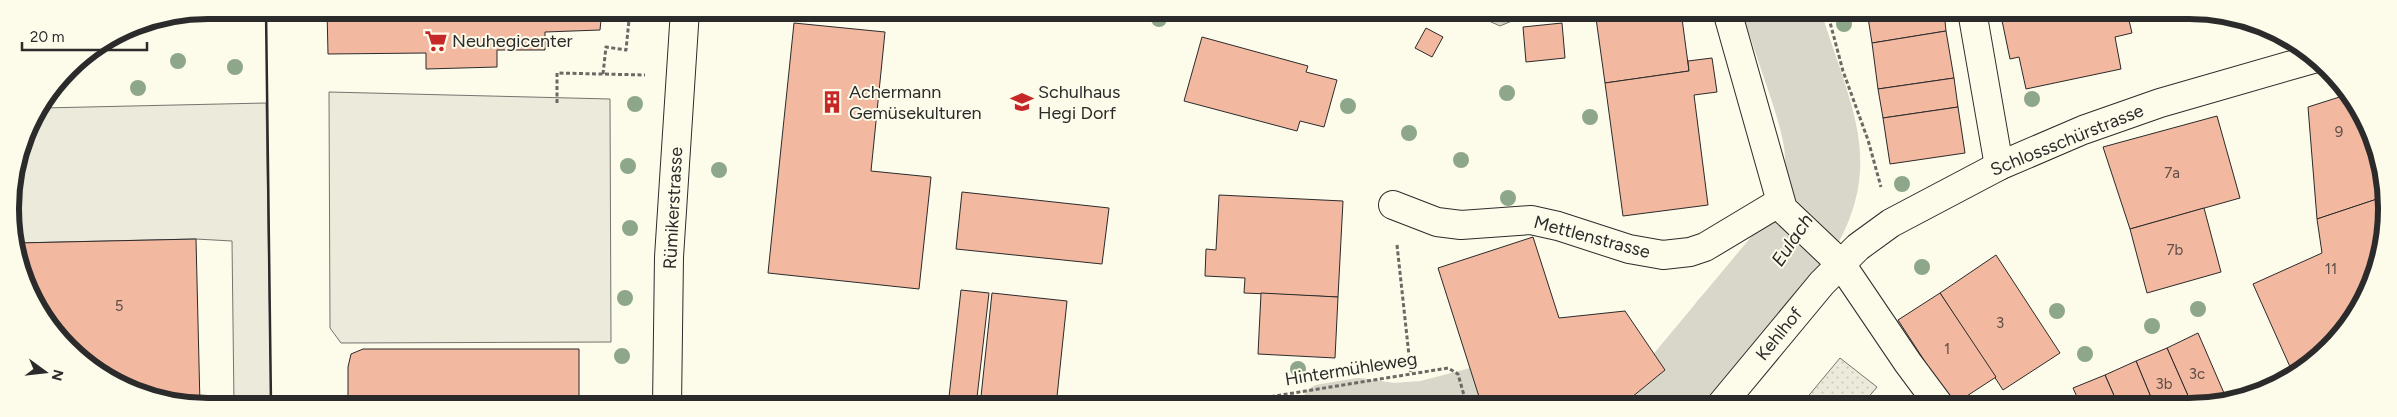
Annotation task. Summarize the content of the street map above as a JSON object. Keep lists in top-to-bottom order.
{
  "streets": {
    "street": [
      "Schlossschürstrasse",
      "Rümikerstrasse",
      "Mettlenstrasse",
      "Kehlhof"
    ],
    "path": ["Hintermühleweg"]
  },
  "crossings": [
    ["Schlossschürstrasse", "Kehlhof"]
  ],
  "water": ["Eulach"],
  "places": {
    "supermarket": ["Neuhegicenter"],
    "building": ["Achermann Gemüsekulturen"],
    "school or university": ["Schulhaus Hegi Dorf"]
  },
  "house_numbers": [
    "9",
    "7a",
    "7b",
    "11",
    "5",
    "3",
    "1",
    "3c",
    "3b"
  ],
  "scale_bar": "20 m",
  "north": "right"
}
